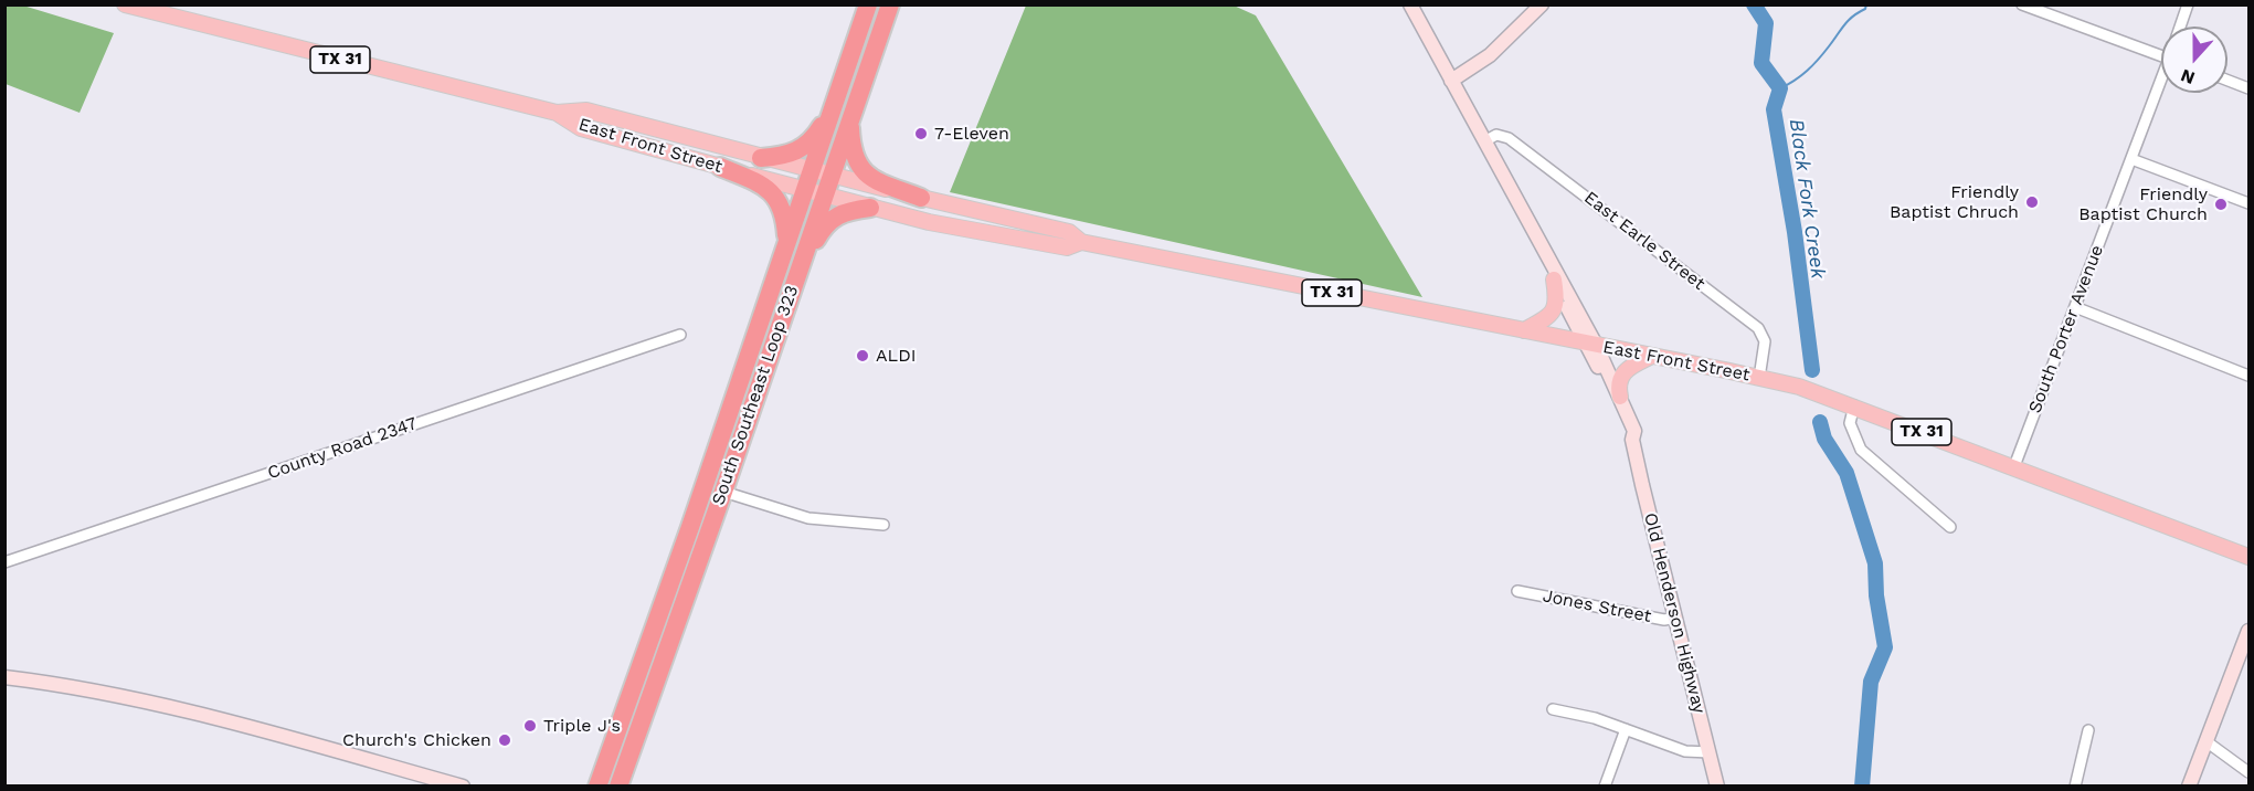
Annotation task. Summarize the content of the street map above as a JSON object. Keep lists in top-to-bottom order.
{
  "streets": {
    "highway": ["South Southeast Loop 323"],
    "main road": ["TX 31", "East Front Street", "Old Henderson Highway"],
    "street": [
      "East Earle Street",
      "South Porter Avenue",
      "County Road 2347",
      "Jones Street"
    ]
  },
  "crossings": [
    ["TX 31", "East Front Street"],
    ["East Front Street", "East Earle Street"],
    ["East Front Street", "South Porter Avenue"],
    ["East Front Street", "South Southeast Loop 323"],
    ["East Front Street", "Old Henderson Highway"],
    ["East Earle Street", "Old Henderson Highway"],
    ["Jones Street", "Old Henderson Highway"]
  ],
  "water": ["Black Fork Creek"],
  "places": [
    "7-Eleven",
    "Friendly Baptist Chruch",
    "Friendly Baptist Church",
    "ALDI",
    "Triple J's",
    "Church's Chicken"
  ],
  "north": "bottom"
}
